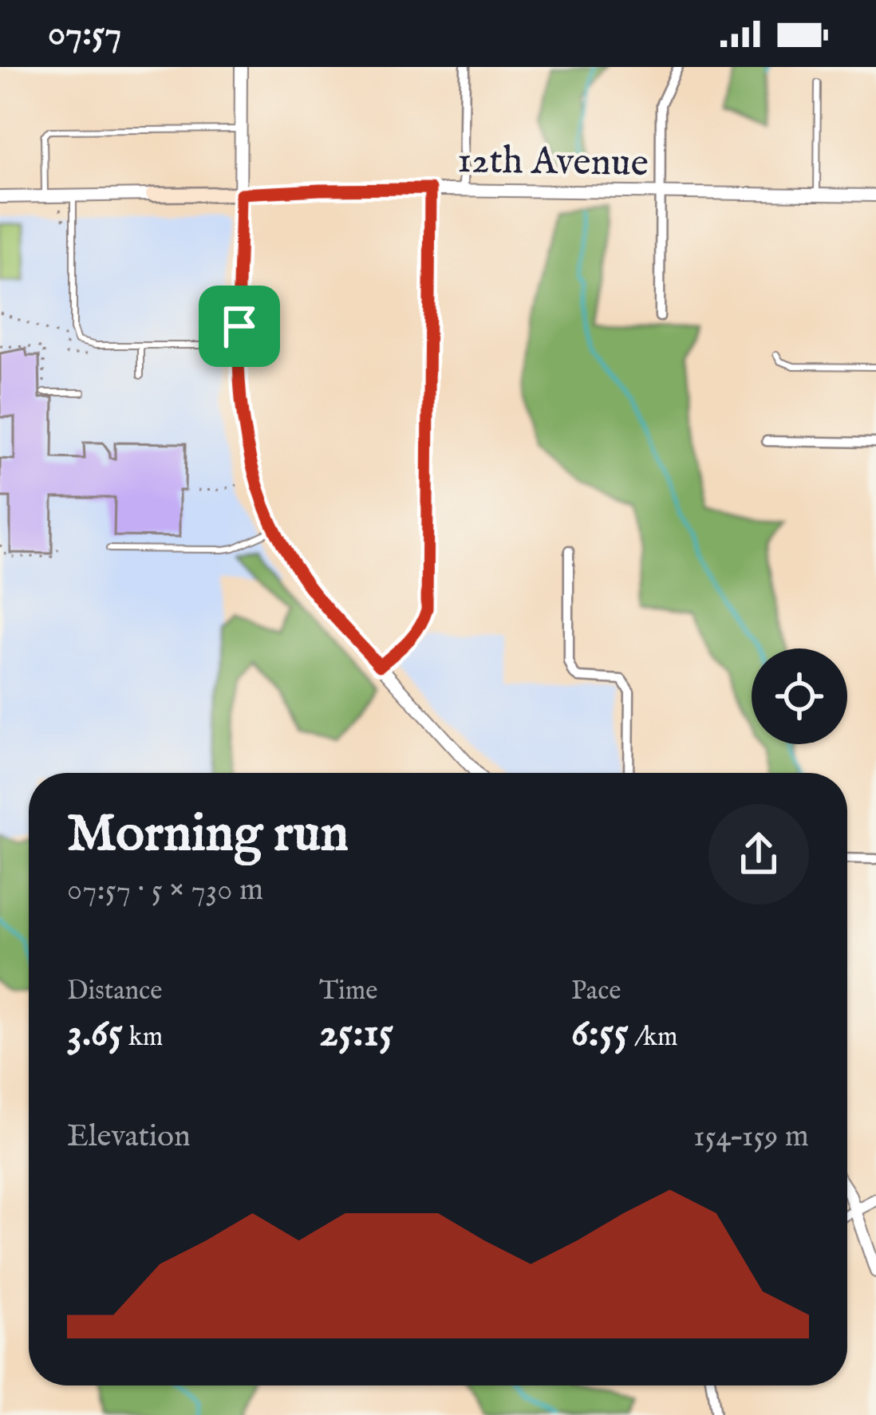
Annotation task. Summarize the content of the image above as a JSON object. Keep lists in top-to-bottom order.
{
  "streets": {
    "main road": ["12th Avenue"]
  },
  "page": {
    "status": "07:57",
    "heading": ["Morning run", "07:57 · 5 × 730 m"],
    "stats": [
      ["Distance", "3.65 km"],
      ["Time", "25:15"],
      ["Pace", "6:55 /km"]
    ],
    "chart": ["Elevation", "154–159 m"]
  }
}
